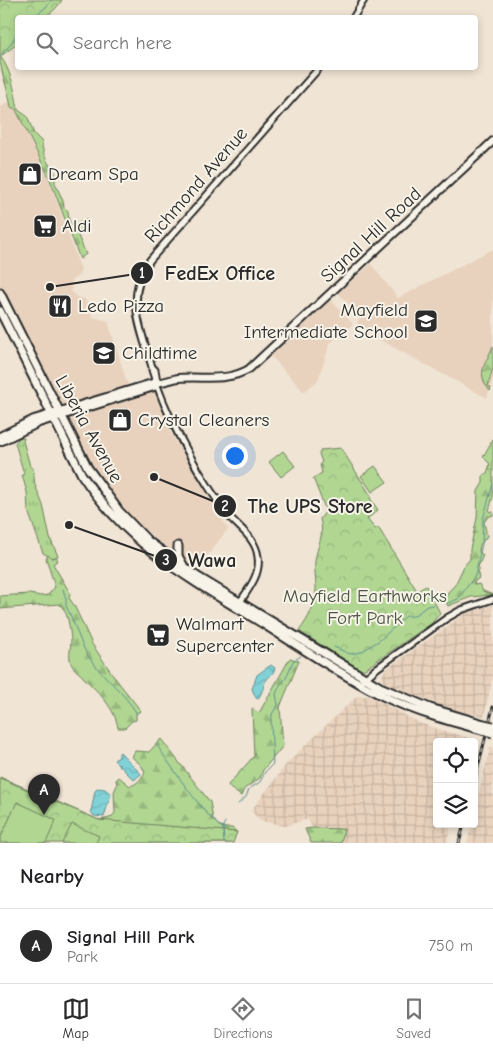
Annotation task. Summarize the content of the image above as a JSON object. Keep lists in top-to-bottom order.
{
  "streets": {
    "highway": ["Liberia Avenue"],
    "main road": ["Signal Hill Road"],
    "street": ["Richmond Avenue"]
  },
  "crossings": [
    ["Richmond Avenue", "Signal Hill Road"],
    ["Richmond Avenue", "Liberia Avenue"],
    ["Signal Hill Road", "Liberia Avenue"]
  ],
  "parks": ["Mayfield Earthworks Fort Park"],
  "places": {
    "shop": ["Dream Spa", "Crystal Cleaners"],
    "supermarket": ["Aldi", "Walmart Supercenter"],
    "other": ["FedEx Office", "The UPS Store", "Wawa"],
    "restaurant": ["Ledo Pizza"],
    "school or university": ["Mayfield Intermediate School", "Childtime"]
  },
  "page": {
    "search": "Search here",
    "pins": "A",
    "heading": "Nearby",
    "list": [
      {
        "mark": "A",
        "name": "Signal Hill Park",
        "note": "Park",
        "value": "750 m"
      }
    ],
    "nav": ["Map", "Directions", "Saved"]
  }
}
